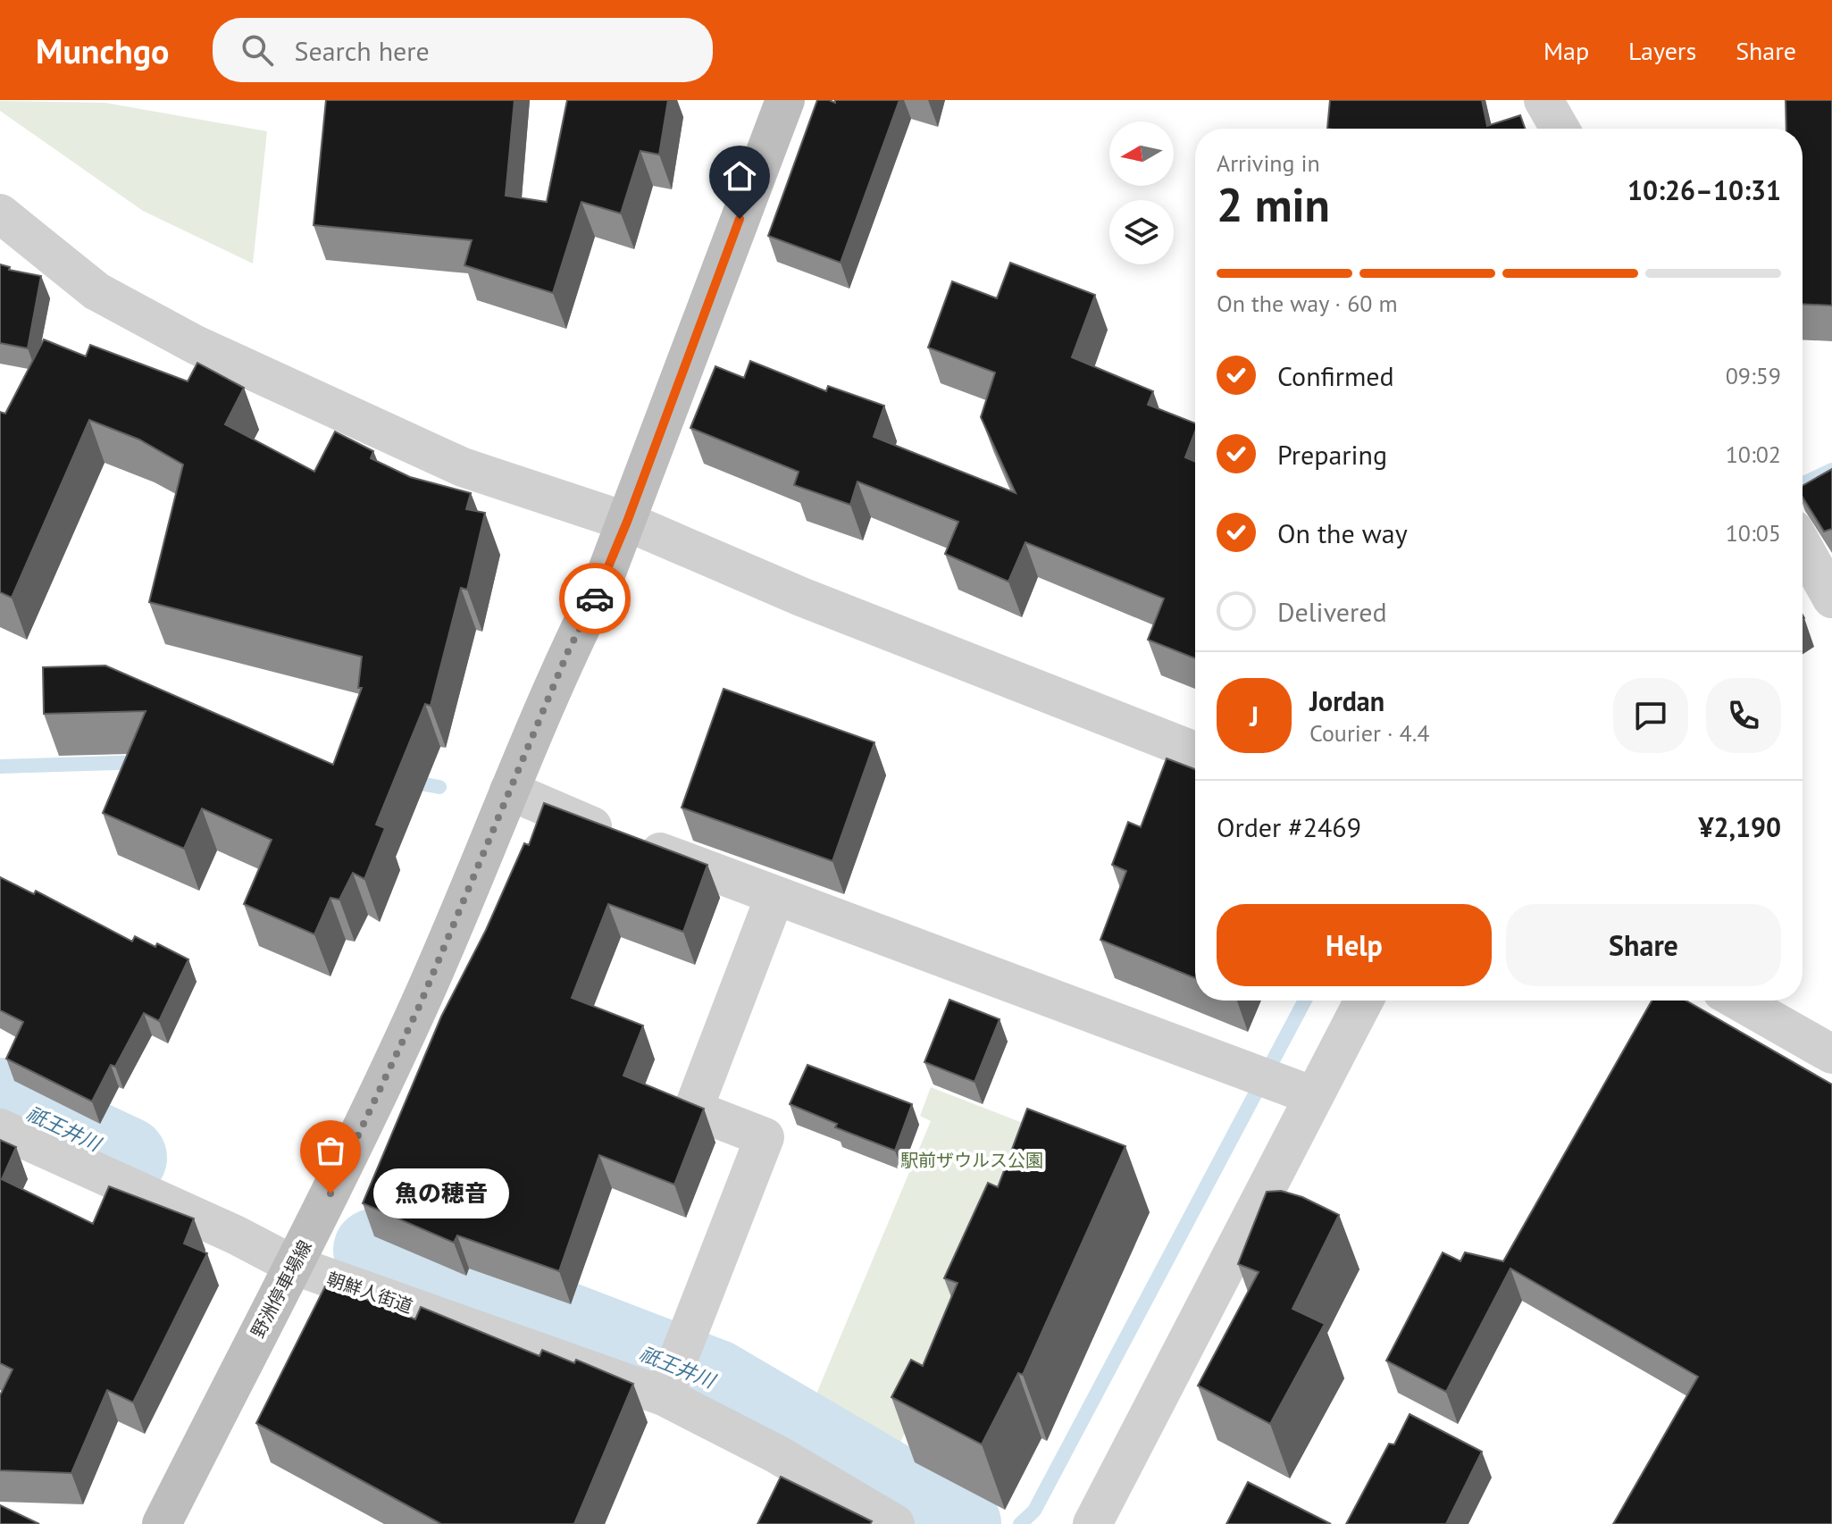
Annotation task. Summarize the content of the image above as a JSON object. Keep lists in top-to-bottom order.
{
  "streets": {
    "main road": ["野洲停車場線"],
    "street": ["朝鮮人街道"]
  },
  "crossings": [
    ["野洲停車場線", "朝鮮人街道"]
  ],
  "water": ["祇王井川"],
  "parks": ["駅前ザウルス公園"],
  "places": ["魚の穂音"],
  "north": "left",
  "page": {
    "header": "Munchgo",
    "search": "Search here",
    "nav": ["Map", "Layers", "Share"],
    "heading": ["2 min", "Arriving in", "10:26–10:31"],
    "panel": [
      "Jordan",
      "Courier · 4.4",
      "Order #2469",
      "¥2,190"
    ],
    "bar": "On the way · 60 m",
    "list": [
      ["Confirmed", "09:59"],
      ["Preparing", "10:02"],
      ["On the way", "10:05"],
      "Delivered"
    ],
    "round": "J",
    "buttons": ["Help", "Share"],
    "bubble": "魚の穂音"
  }
}
